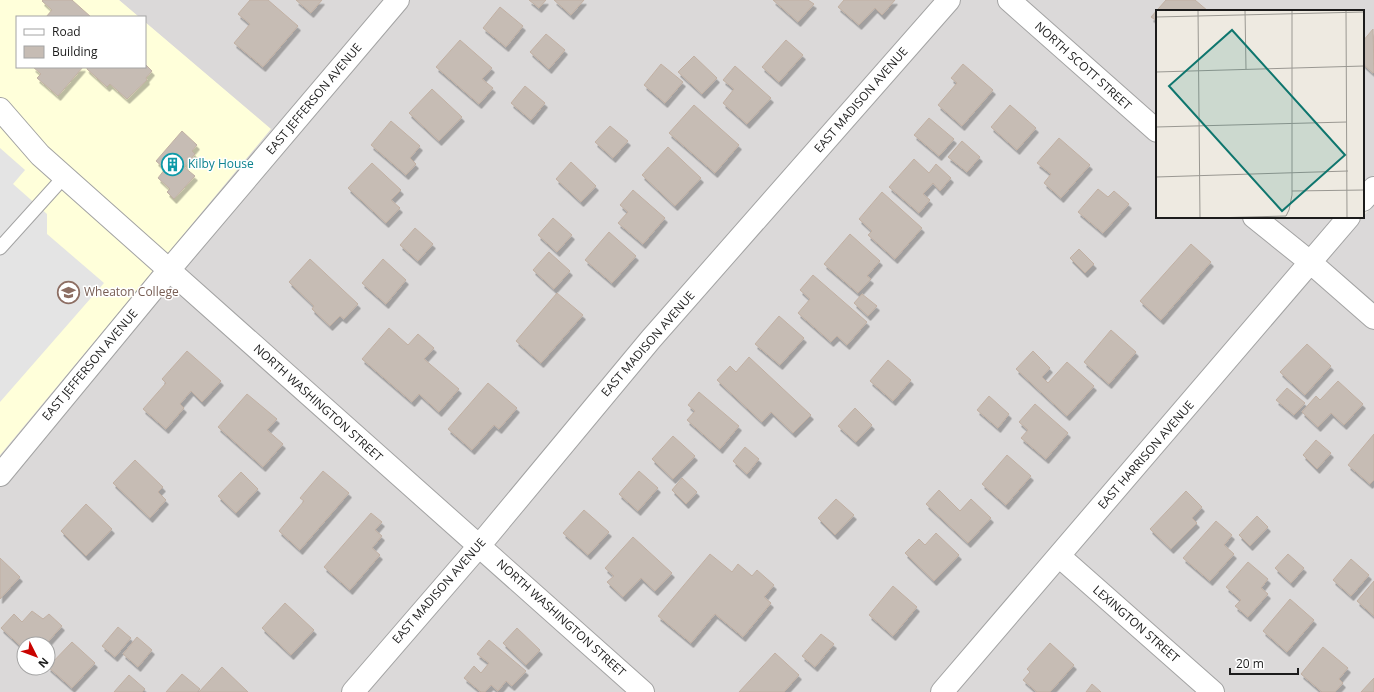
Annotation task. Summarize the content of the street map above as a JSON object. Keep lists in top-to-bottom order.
{
  "streets": {
    "street": [
      "NORTH SCOTT STREET",
      "EAST JEFFERSON AVENUE",
      "EAST MADISON AVENUE",
      "NORTH WASHINGTON STREET",
      "EAST HARRISON AVENUE",
      "LEXINGTON STREET"
    ]
  },
  "crossings": [
    ["EAST JEFFERSON AVENUE", "NORTH WASHINGTON STREET"],
    ["EAST MADISON AVENUE", "NORTH WASHINGTON STREET"],
    ["EAST HARRISON AVENUE", "LEXINGTON STREET"]
  ],
  "places": {
    "building": ["Kilby House"],
    "school or university": ["Wheaton College"]
  },
  "legend": ["Road", "Building"],
  "scale_bar": "20 m",
  "north": "bottom right"
}
